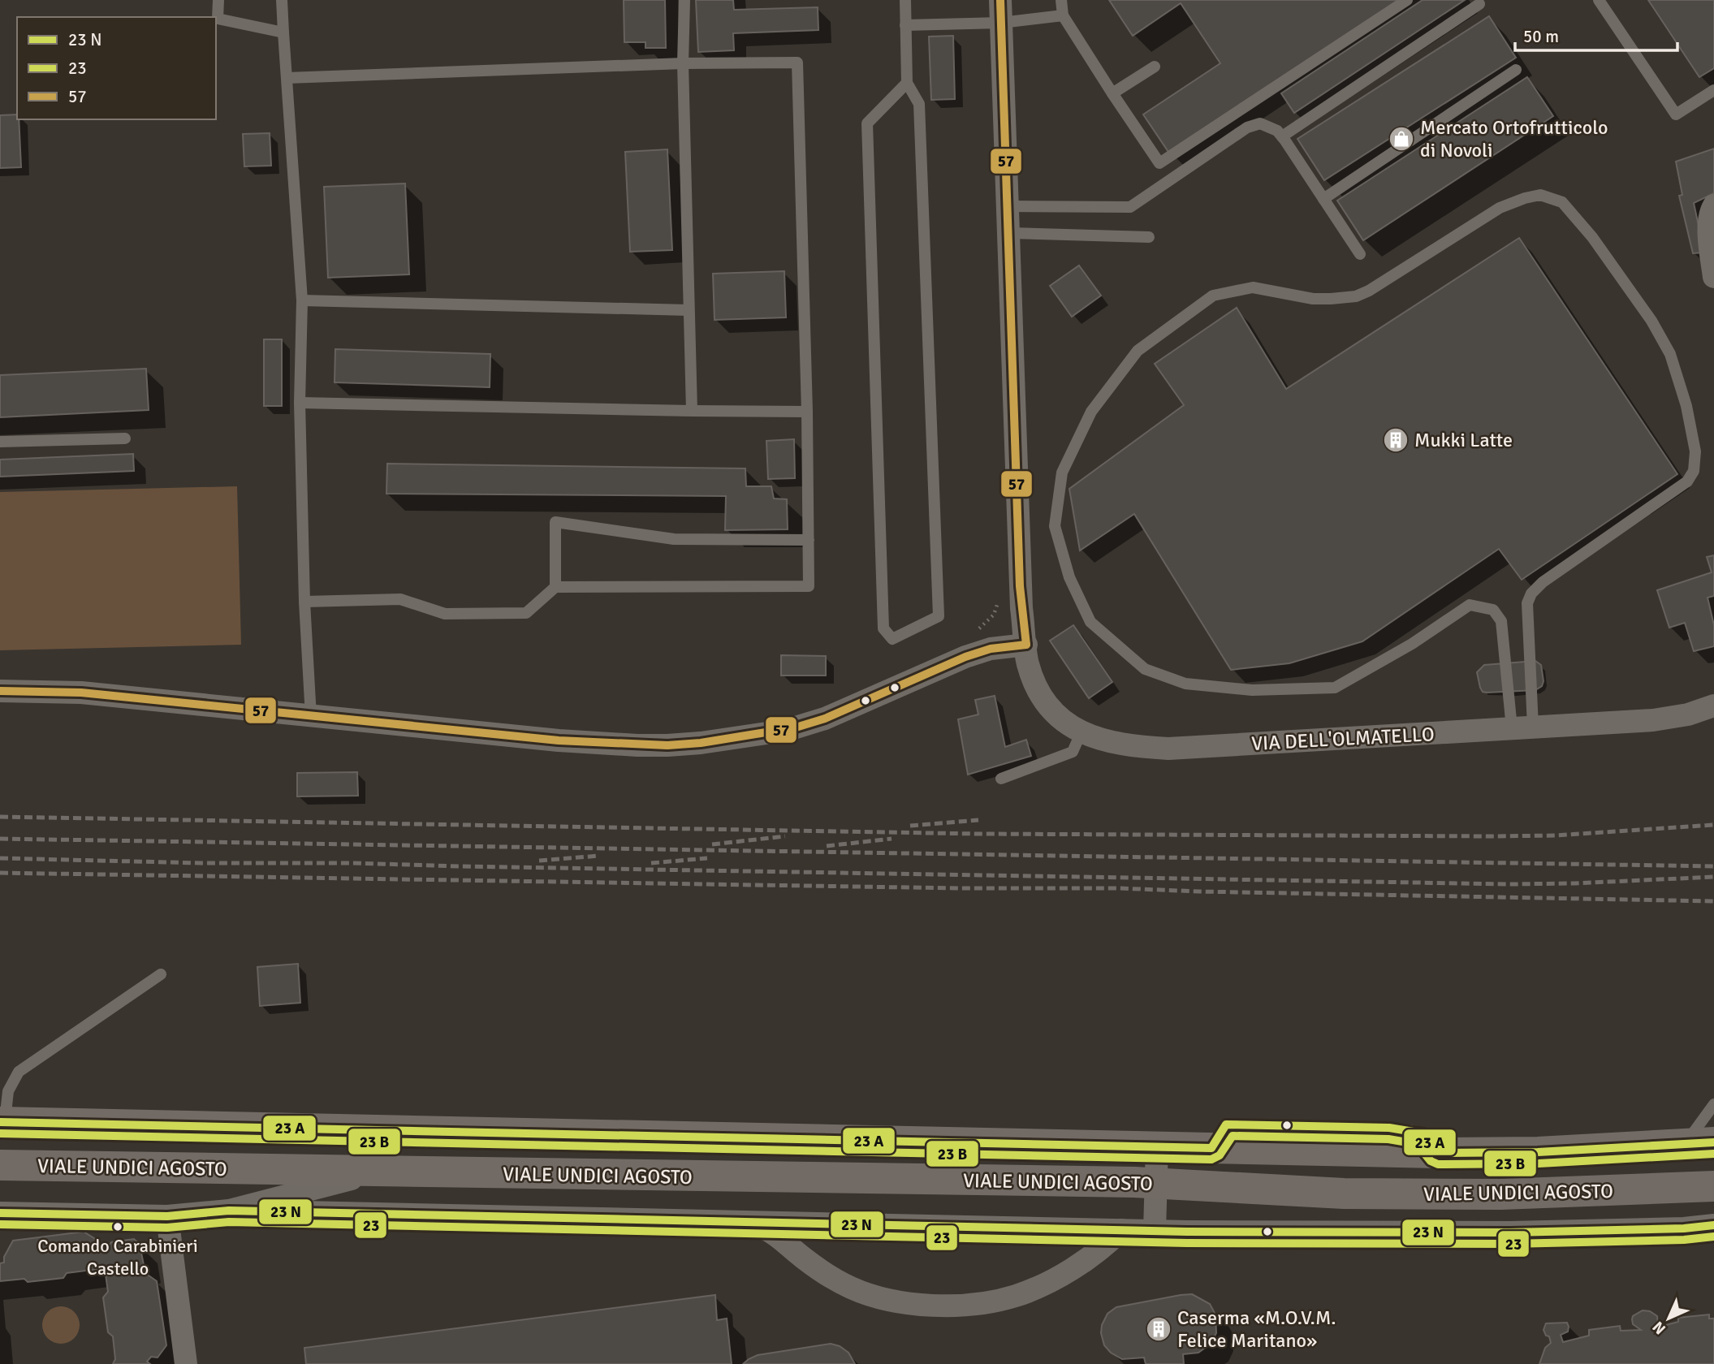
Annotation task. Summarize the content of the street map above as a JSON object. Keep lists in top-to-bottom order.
{
  "streets": {
    "main road": ["VIALE UNDICI AGOSTO"],
    "street": ["VIA DELL'OLMATELLO"]
  },
  "places": {
    "shop": ["Mercato Ortofrutticolo di Novoli"],
    "building": ["Mukki Latte", "Caserma «M.O.V.M. Felice Maritano»"],
    "other": ["Comando Carabinieri Castello"]
  },
  "lines": ["transit line 57", "transit line 23"],
  "legend": ["23 N", "23", "57"],
  "scale_bar": "50 m",
  "north": "bottom left"
}
